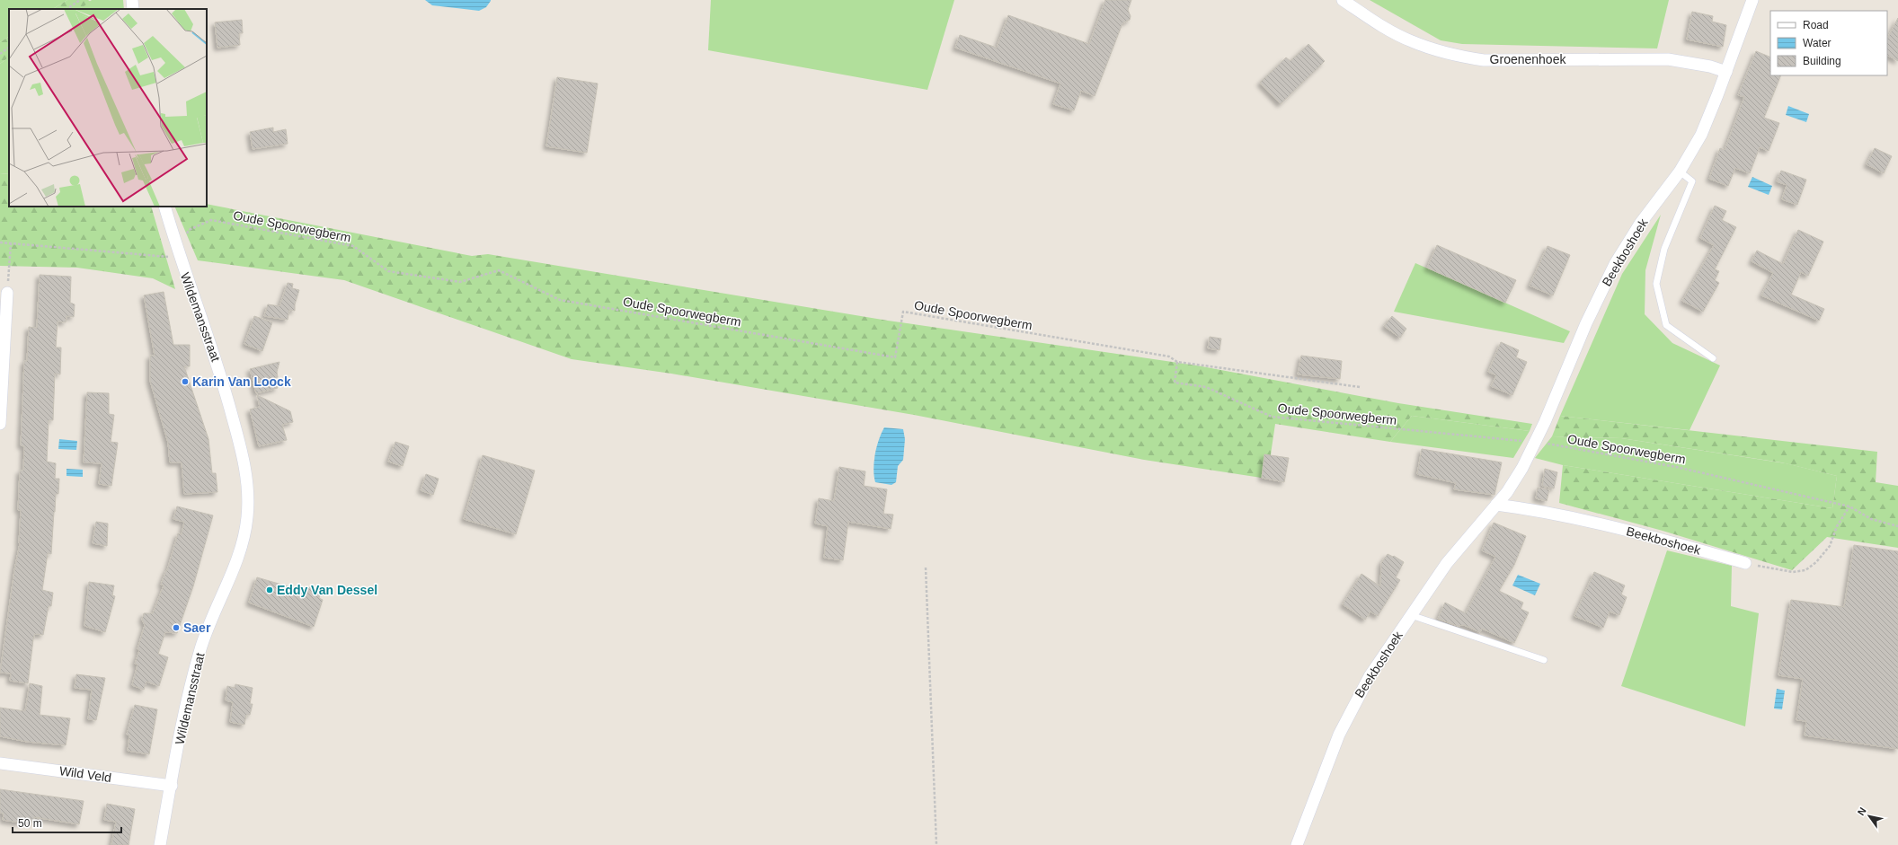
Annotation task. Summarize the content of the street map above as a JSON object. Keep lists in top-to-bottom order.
{
  "streets": {
    "street": [
      "Groenenhoek",
      "Beekboshoek",
      "Wildemansstraat",
      "Wild Veld"
    ],
    "path": ["Oude Spoorwegberm"]
  },
  "crossings": [
    ["Groenenhoek", "Beekboshoek"],
    ["Oude Spoorwegberm", "Beekboshoek"],
    ["Wildemansstraat", "Wild Veld"]
  ],
  "places": ["Karin Van Loock", "Eddy Van Dessel", "Saer"],
  "legend": ["Road", "Water", "Building"],
  "scale_bar": "50 m",
  "north": "top left"
}
